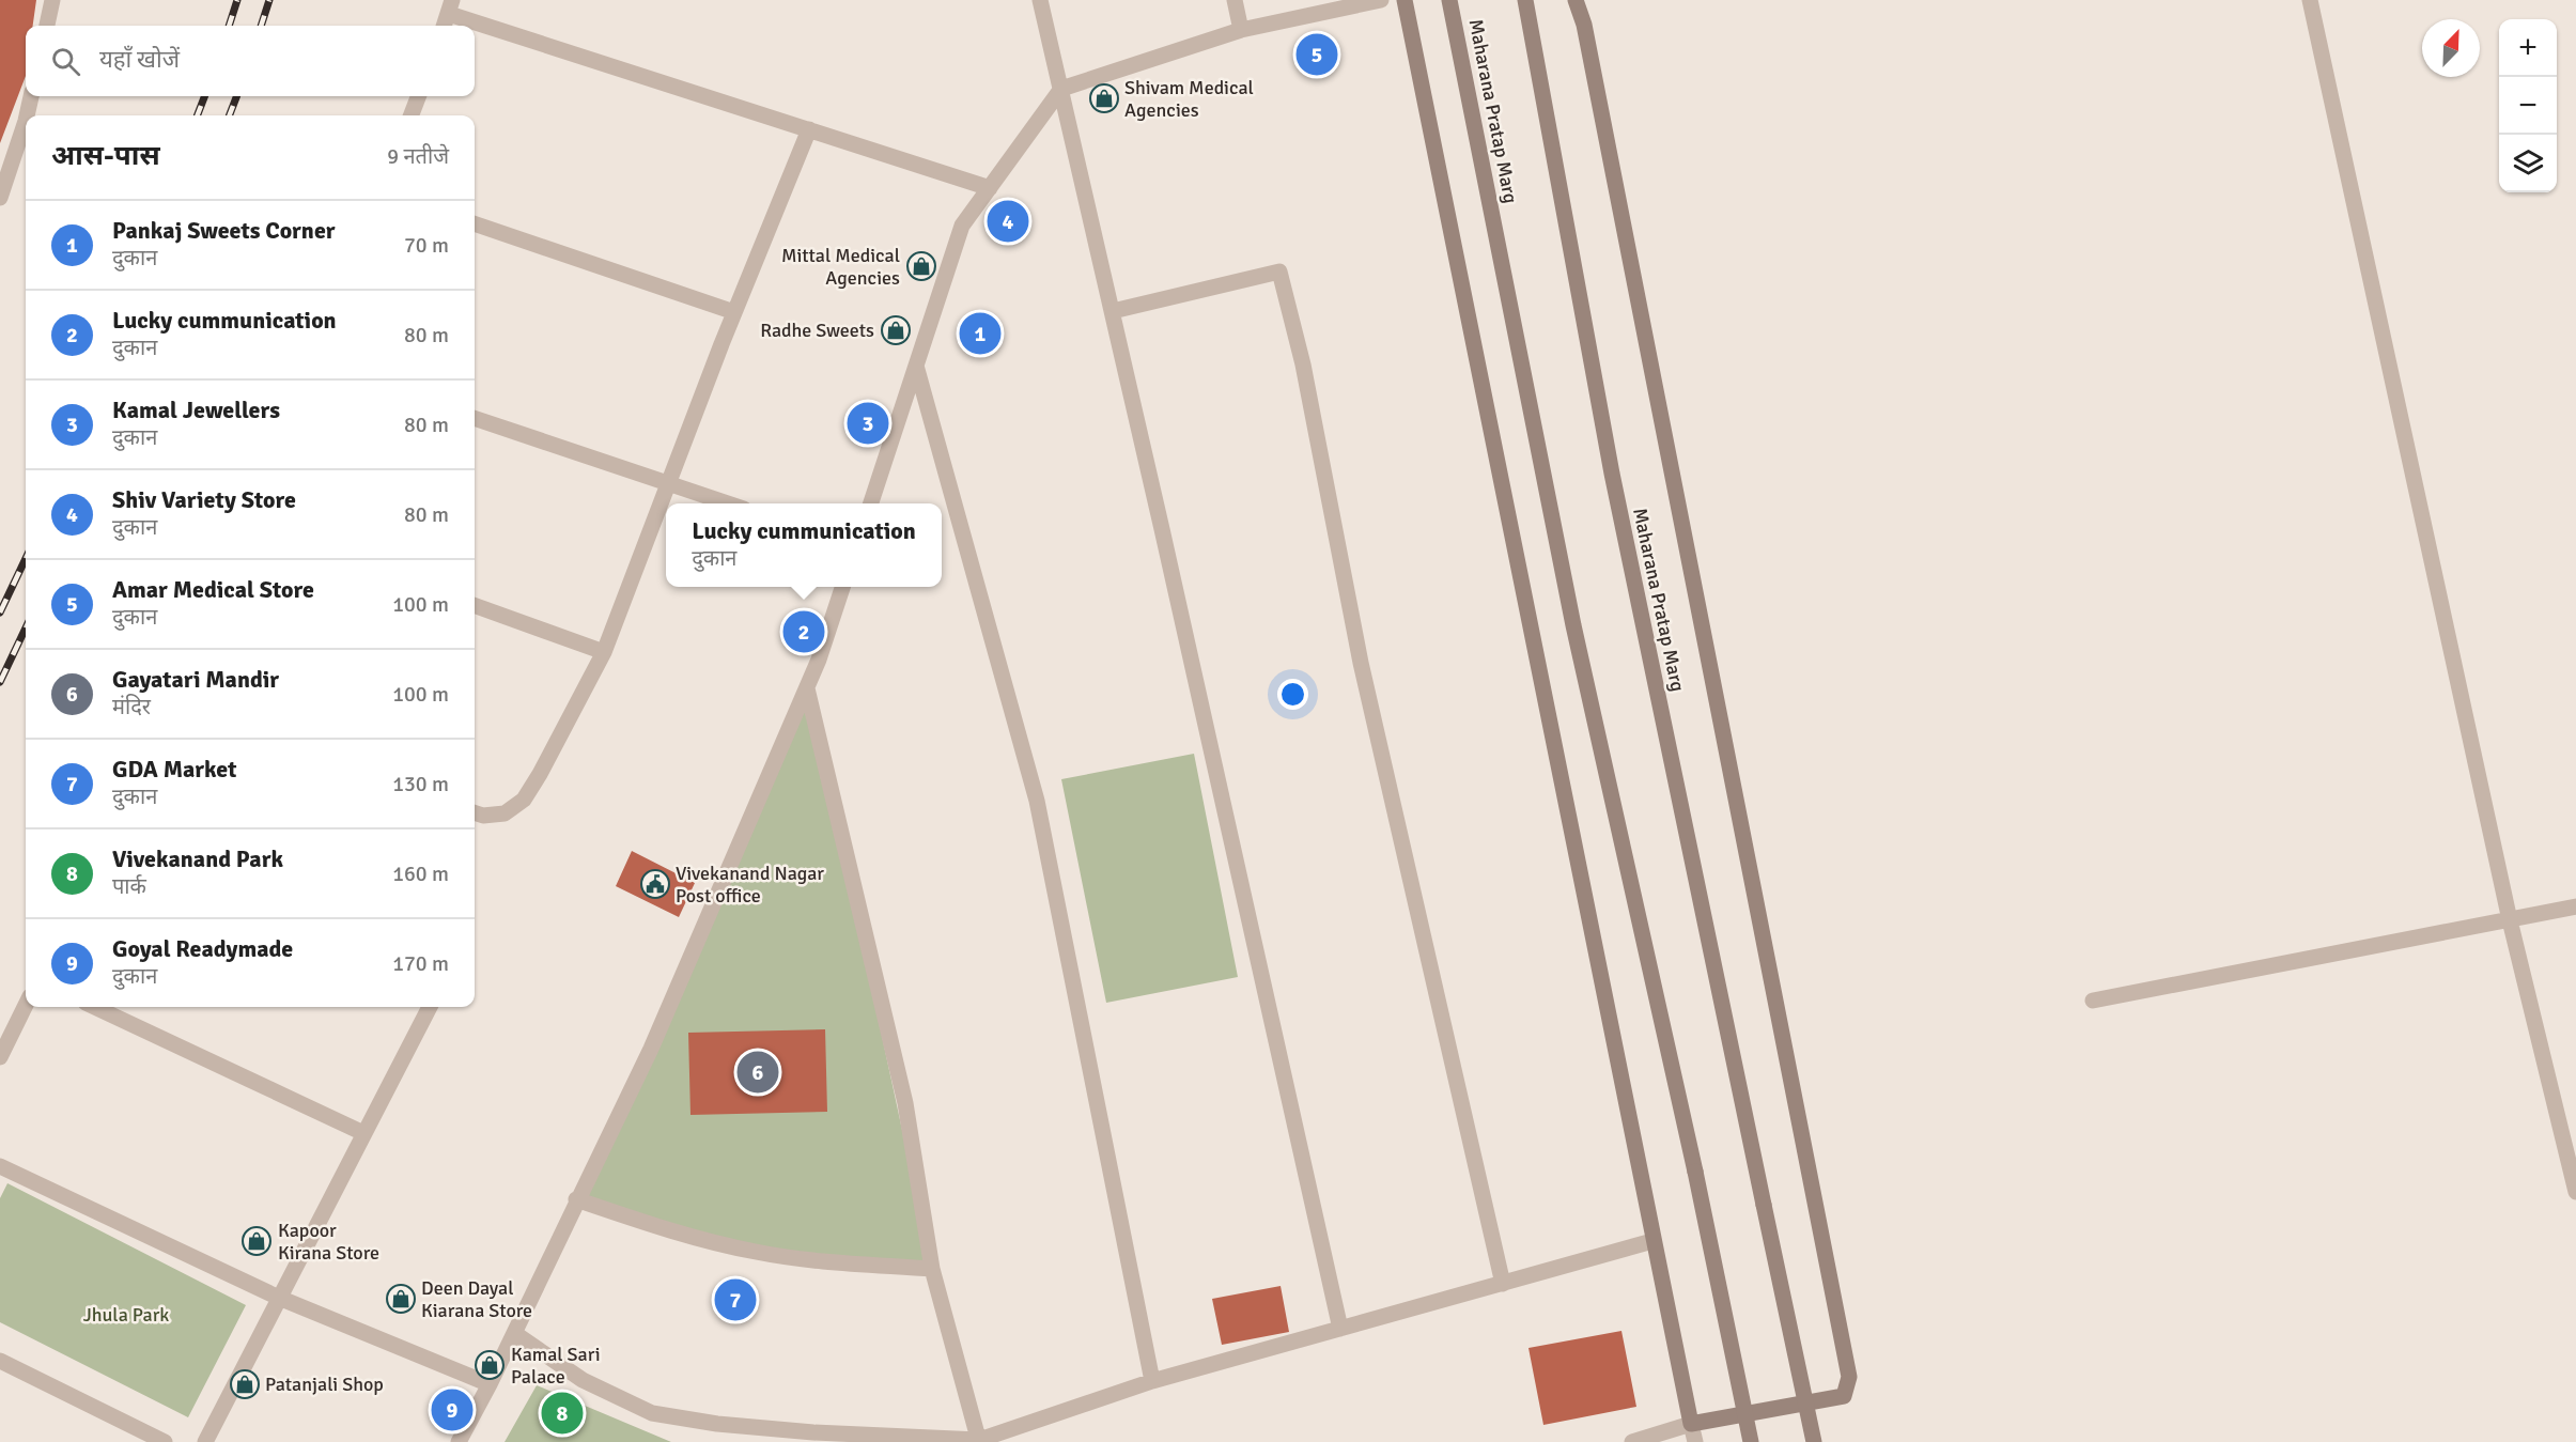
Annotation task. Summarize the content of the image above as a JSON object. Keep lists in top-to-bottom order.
{
  "streets": {
    "street": ["Maharana Pratap Marg"]
  },
  "parks": ["Jhula Park"],
  "places": {
    "shop": [
      "Shivam Medical Agencies",
      "Mittal Medical Agencies",
      "Radhe Sweets",
      "Kapoor Kirana Store",
      "Deen Dayal Kiarana Store",
      "Kamal Sari Palace",
      "Patanjali Shop"
    ],
    "public building": ["Vivekanand Nagar Post office"]
  },
  "north": "top right",
  "page": {
    "map_buttons": ["+", "−"],
    "search": "यहाँ खोजें",
    "pins": [
      "5",
      "4",
      "1",
      "3",
      "2",
      "6",
      "7",
      "9",
      "8"
    ],
    "heading": ["आस-पास", "9 नतीजे"],
    "list": [
      {
        "mark": "1",
        "name": "Pankaj Sweets Corner",
        "note": "दुकान",
        "value": "70 m"
      },
      {
        "mark": "2",
        "name": "Lucky cummunication",
        "note": "दुकान",
        "value": "80 m"
      },
      {
        "mark": "3",
        "name": "Kamal Jewellers",
        "note": "दुकान",
        "value": "80 m"
      },
      {
        "mark": "4",
        "name": "Shiv Variety Store",
        "note": "दुकान",
        "value": "80 m"
      },
      {
        "mark": "5",
        "name": "Amar Medical Store",
        "note": "दुकान",
        "value": "100 m"
      },
      {
        "mark": "6",
        "name": "Gayatari Mandir",
        "note": "मंदिर",
        "value": "100 m"
      },
      {
        "mark": "7",
        "name": "GDA Market",
        "note": "दुकान",
        "value": "130 m"
      },
      {
        "mark": "8",
        "name": "Vivekanand Park",
        "note": "पार्क",
        "value": "160 m"
      },
      {
        "mark": "9",
        "name": "Goyal Readymade",
        "note": "दुकान",
        "value": "170 m"
      }
    ],
    "popup": ["Lucky cummunication", "दुकान"]
  }
}
